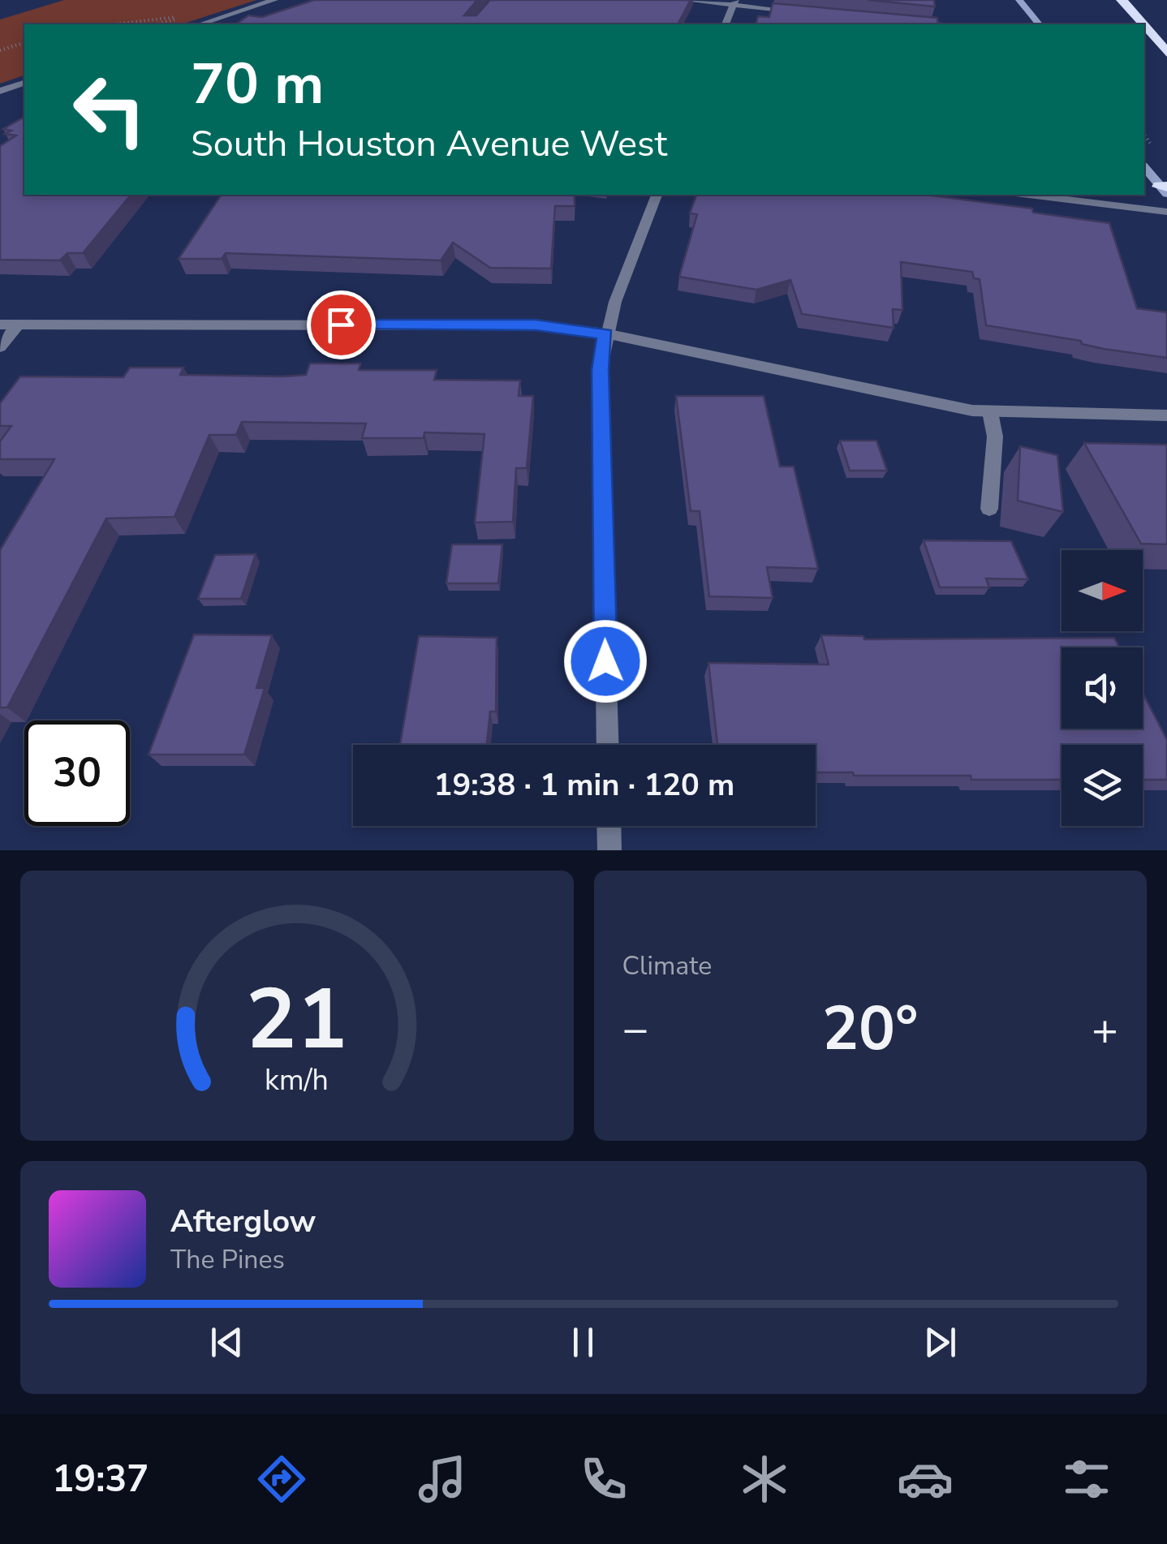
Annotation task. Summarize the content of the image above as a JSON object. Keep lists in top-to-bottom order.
{
  "north": "right",
  "page": {
    "turn": ["70 m", "South Houston Avenue West"],
    "limit": "30",
    "trip": "19:38 · 1 min · 120 m",
    "tile": "Climate",
    "heat": ["−", "20°", "+"],
    "song": ["Afterglow", "The Pines"],
    "tabs": "19:37",
    "gauge": ["21", "km/h"]
  }
}
